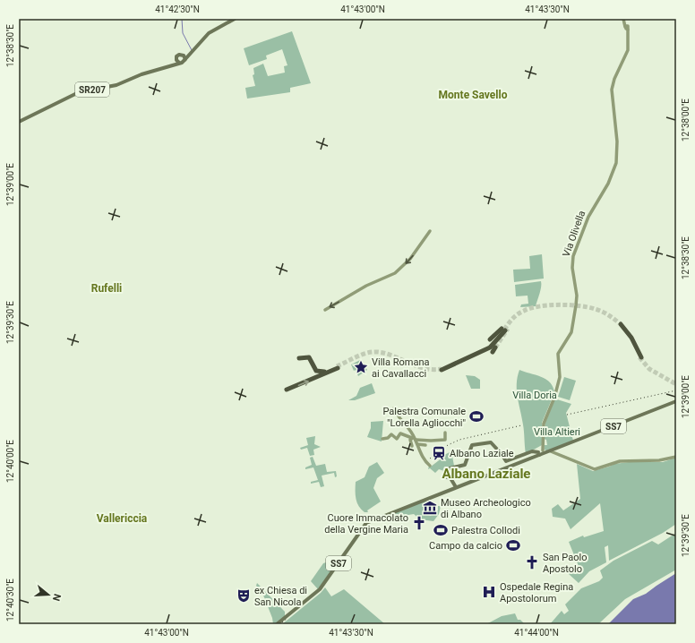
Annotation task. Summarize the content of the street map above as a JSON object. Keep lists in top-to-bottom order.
{
  "streets": {
    "main road": ["SR207", "Via Olivella", "SS7"]
  },
  "districts": [
    "Monte Savello",
    "Rufelli",
    "Albano Laziale",
    "Vallericcia"
  ],
  "parks": ["Villa Doria", "Villa Altieri"],
  "places": {
    "place": ["Villa Romana ai Cavallacci"],
    "sports": ["Palestra Comunale \"Lorella Agliocchi\"", "Palestra Collodi", "Campo da calcio"],
    "station": ["Albano Laziale"],
    "museum": ["Museo Archeologico di Albano"],
    "church": ["Cuore Immacolato della Vergine Maria", "San Paolo Apostolo"],
    "hospital": ["Ospedale Regina Apostolorum"],
    "theatre": ["ex Chiesa di San Nicola"]
  },
  "north": "right",
  "coordinates": [
    "41°42'30\"N",
    "41°43'00\"N",
    "41°43'30\"N",
    "12°38'30\"E",
    "12°38'00\"E",
    "12°39'00\"E",
    "12°39'30\"E",
    "12°40'00\"E",
    "12°40'30\"E",
    "41°44'00\"N"
  ]
}
